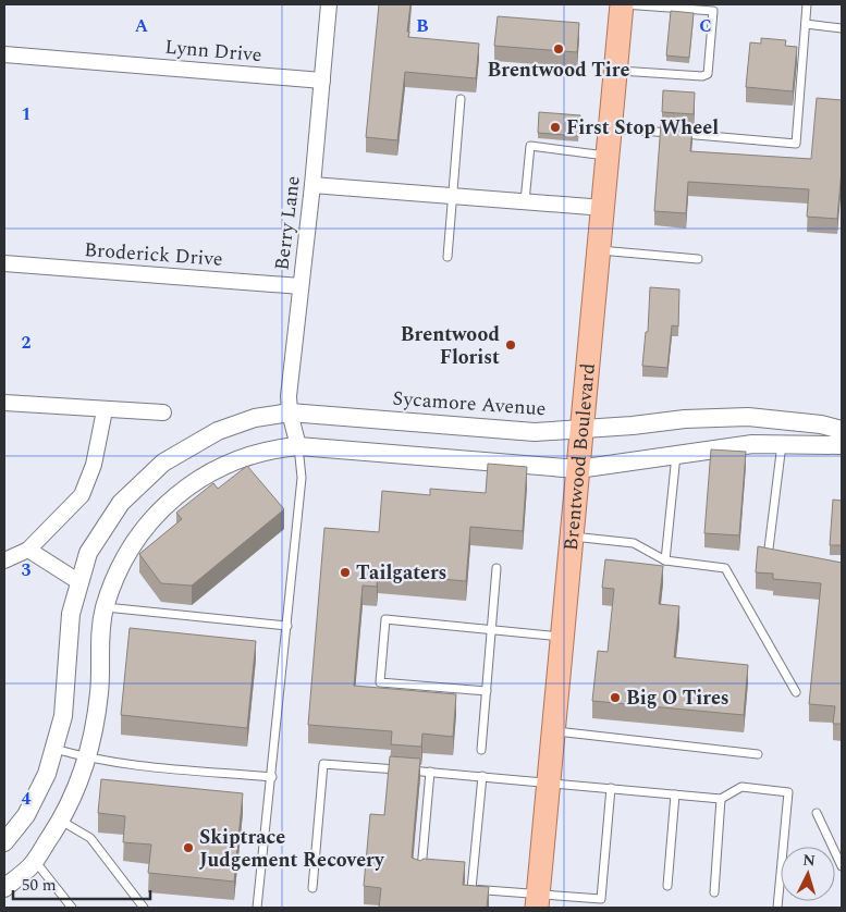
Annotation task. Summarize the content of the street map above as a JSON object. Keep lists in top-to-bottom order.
{
  "streets": {
    "main road": ["Brentwood Boulevard"],
    "street": [
      "Lynn Drive",
      "Berry Lane",
      "Broderick Drive",
      "Sycamore Avenue"
    ]
  },
  "crossings": [
    ["Lynn Drive", "Berry Lane"],
    ["Berry Lane", "Broderick Drive"],
    ["Berry Lane", "Sycamore Avenue"],
    ["Sycamore Avenue", "Brentwood Boulevard"]
  ],
  "places": [
    "Brentwood Tire",
    "First Stop Wheel",
    "Brentwood Florist",
    "Tailgaters",
    "Big O Tires",
    "Skiptrace Judgement Recovery"
  ],
  "scale_bar": "50 m",
  "north": "top",
  "grid": {
    "columns": ["A", "B", "C"],
    "rows": [
      "1",
      "2",
      "3",
      "4"
    ]
  }
}
